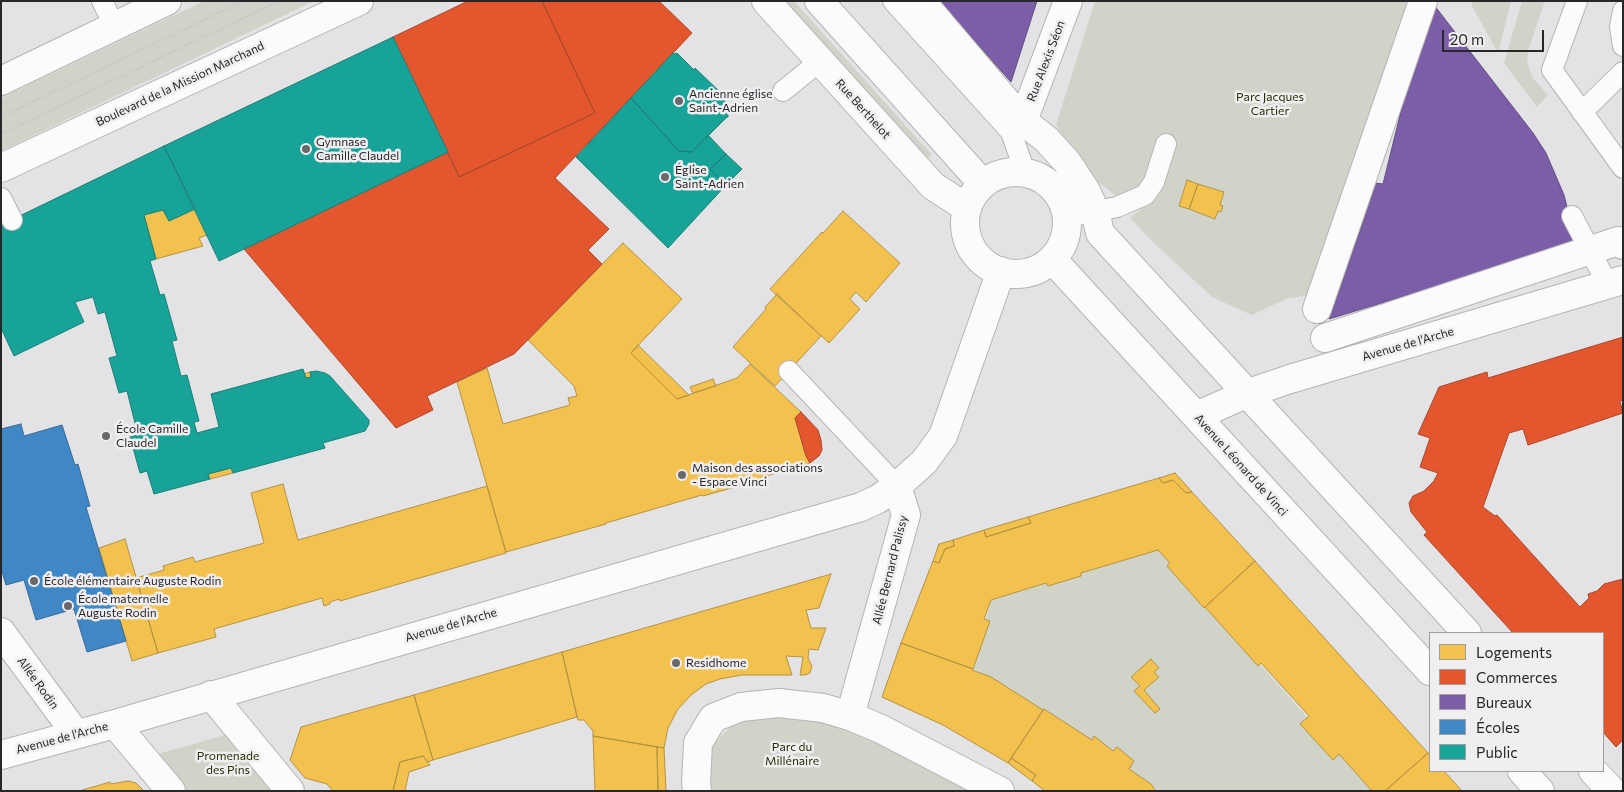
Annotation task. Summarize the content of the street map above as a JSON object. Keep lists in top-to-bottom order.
{
  "streets": {
    "street": [
      "Rue Alexis Séon",
      "Boulevard de la Mission Marchand",
      "Rue Berthelot",
      "Avenue de l'Arche",
      "Avenue Léonard de Vinci",
      "Allée Bernard Palissy",
      "Allée Rodin"
    ]
  },
  "crossings": [
    ["Rue Berthelot", "Avenue Léonard de Vinci"],
    ["Avenue de l'Arche", "Avenue Léonard de Vinci"],
    ["Avenue de l'Arche", "Allée Bernard Palissy"],
    ["Avenue de l'Arche", "Allée Rodin"]
  ],
  "parks": ["Parc Jacques Cartier", "Parc du Millénaire", "Promenade des Pins"],
  "places": [
    "Ancienne église Saint-Adrien",
    "Gymnase Camille Claudel",
    "Église Saint-Adrien",
    "École Camille Claudel",
    "Maison des associations - Espace Vinci",
    "École élémentaire Auguste Rodin",
    "École maternelle Auguste Rodin",
    "Residhome"
  ],
  "legend": [
    "Logements",
    "Commerces",
    "Bureaux",
    "Écoles",
    "Public"
  ],
  "scale_bar": "20 m"
}
